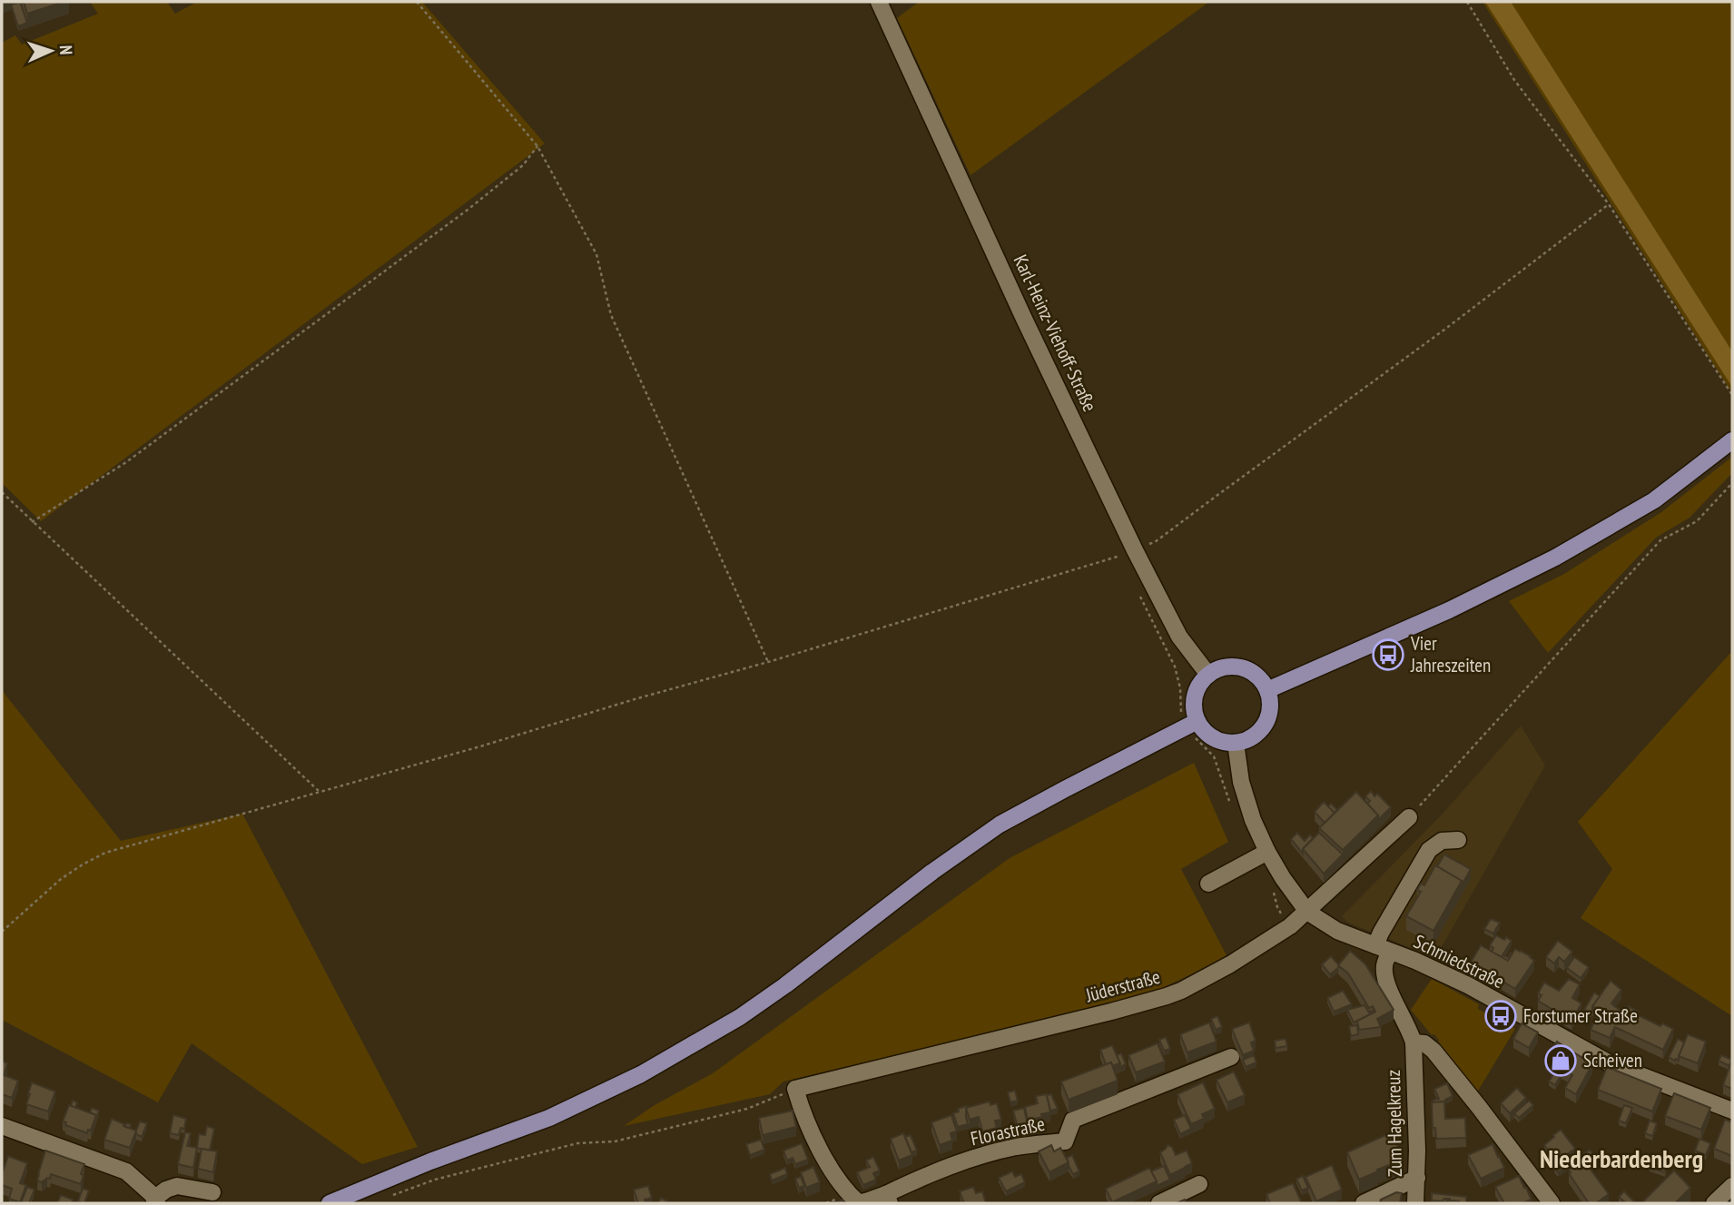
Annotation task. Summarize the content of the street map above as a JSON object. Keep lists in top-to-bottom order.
{
  "streets": {
    "street": [
      "Karl-Heinz-Viehoff-Straße",
      "Schmiedstraße",
      "Jüderstraße",
      "Zum Hagelkreuz",
      "Florastraße"
    ]
  },
  "crossings": [
    ["Schmiedstraße", "Jüderstraße"]
  ],
  "districts": ["Niederbardenberg"],
  "places": {
    "bus stop": ["Vier Jahreszeiten", "Forstumer Straße"],
    "shop": ["Scheiven"]
  },
  "north": "right"
}
